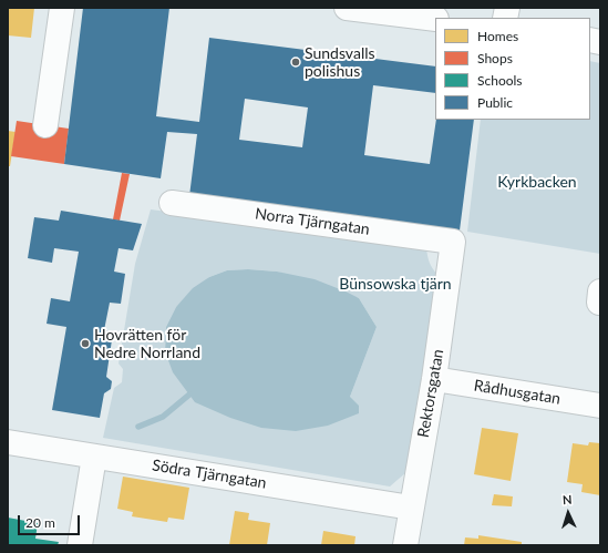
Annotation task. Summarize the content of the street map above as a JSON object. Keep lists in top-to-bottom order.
{
  "streets": {
    "street": [
      "Norra Tjärngatan",
      "Rådhusgatan",
      "Rektorsgatan",
      "Södra Tjärngatan"
    ]
  },
  "crossings": [
    ["Norra Tjärngatan", "Rektorsgatan"],
    ["Rådhusgatan", "Rektorsgatan"],
    ["Rektorsgatan", "Södra Tjärngatan"]
  ],
  "parks": ["Kyrkbacken", "Bünsowska tjärn"],
  "places": ["Sundsvalls polishus", "Hovrätten för Nedre Norrland"],
  "legend": [
    "Homes",
    "Shops",
    "Schools",
    "Public"
  ],
  "scale_bar": "20 m",
  "north": "top"
}
